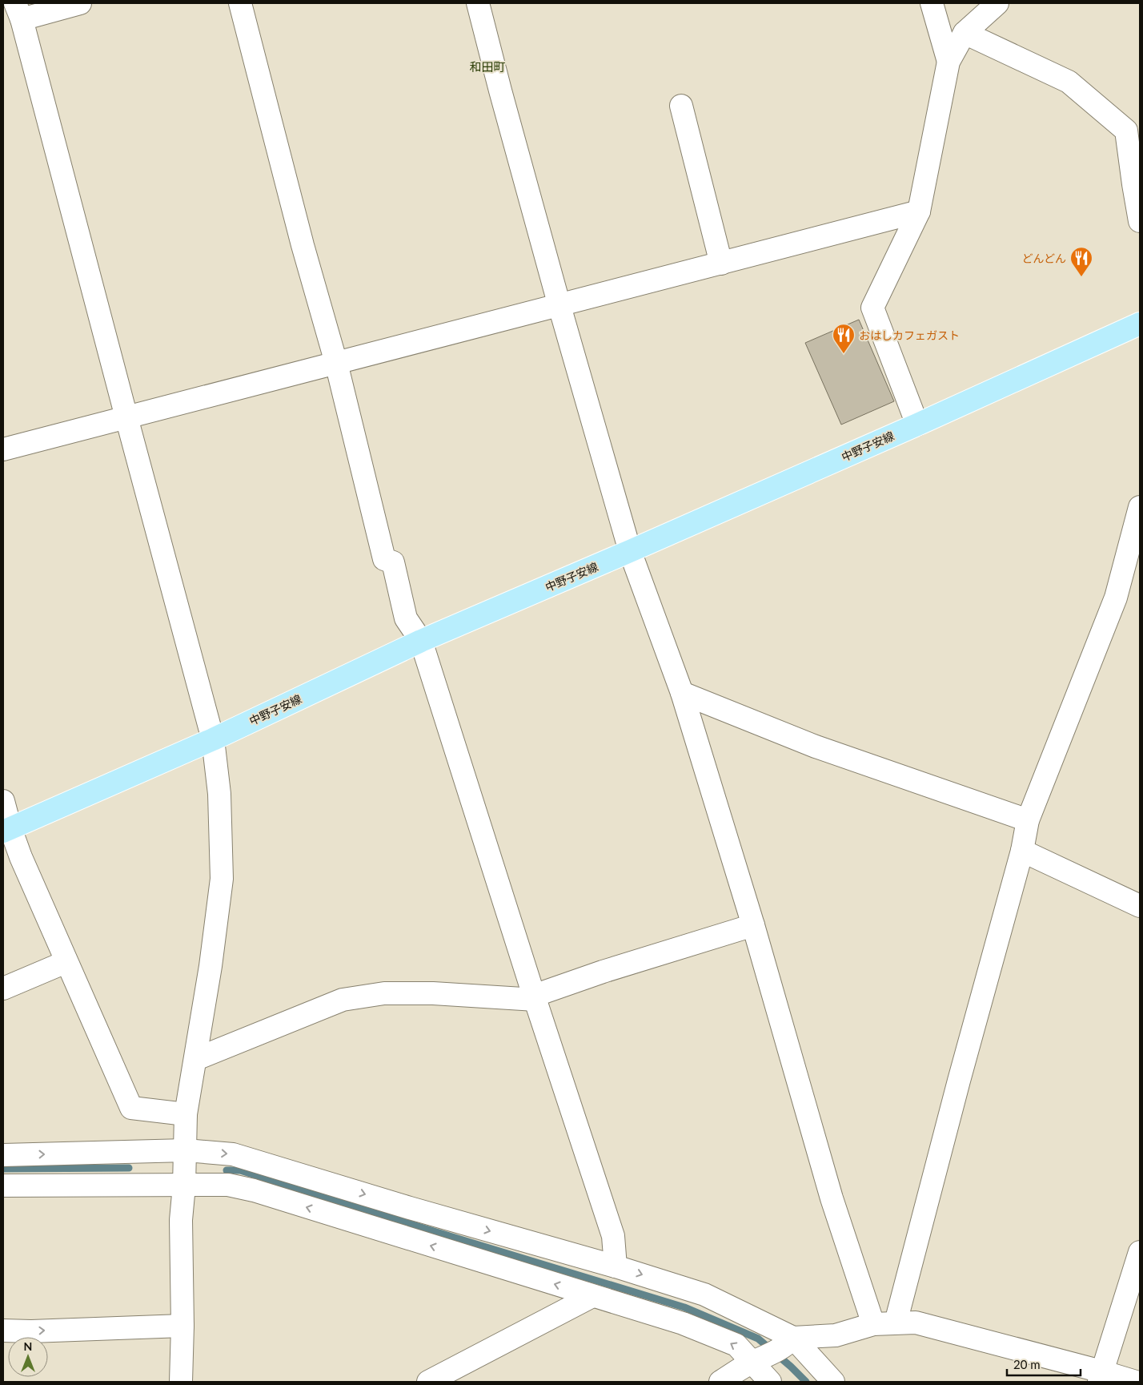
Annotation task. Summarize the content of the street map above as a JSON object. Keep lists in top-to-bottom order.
{
  "streets": {
    "main road": ["中野子安線"]
  },
  "districts": ["和田町"],
  "places": {
    "restaurant": ["どんどん", "おはしカフェガスト"]
  },
  "scale_bar": "20 m",
  "north": "top"
}
